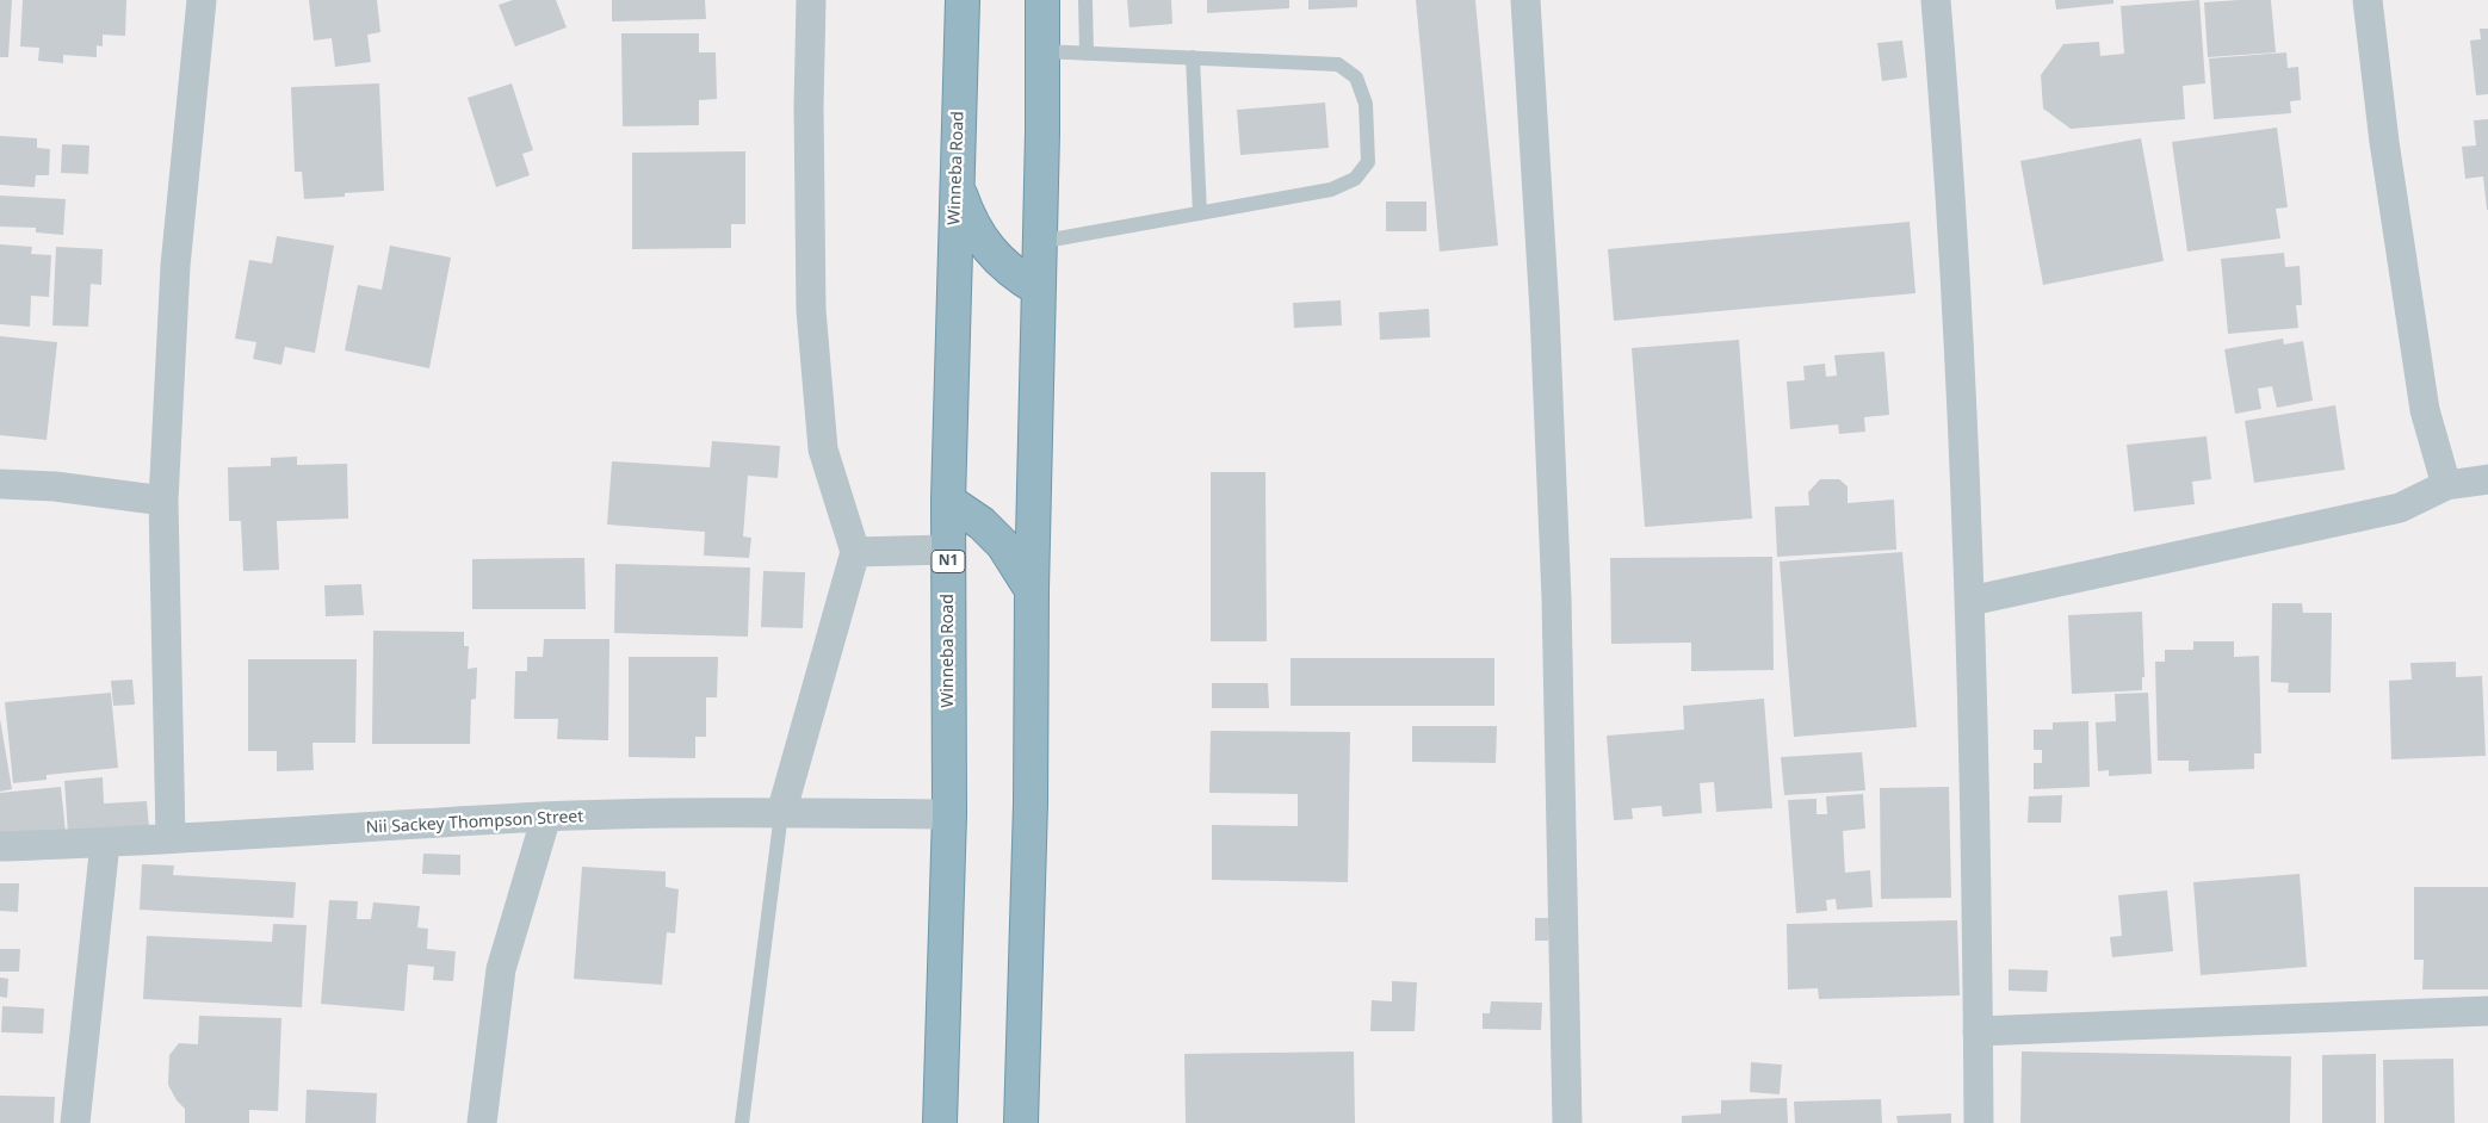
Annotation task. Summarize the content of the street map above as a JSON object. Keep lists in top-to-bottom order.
{
  "streets": {
    "highway": ["Winneba Road", "N1"],
    "street": ["Nii Sackey Thompson Street"]
  },
  "crossings": [
    ["Winneba Road", "Nii Sackey Thompson Street"]
  ]
}
